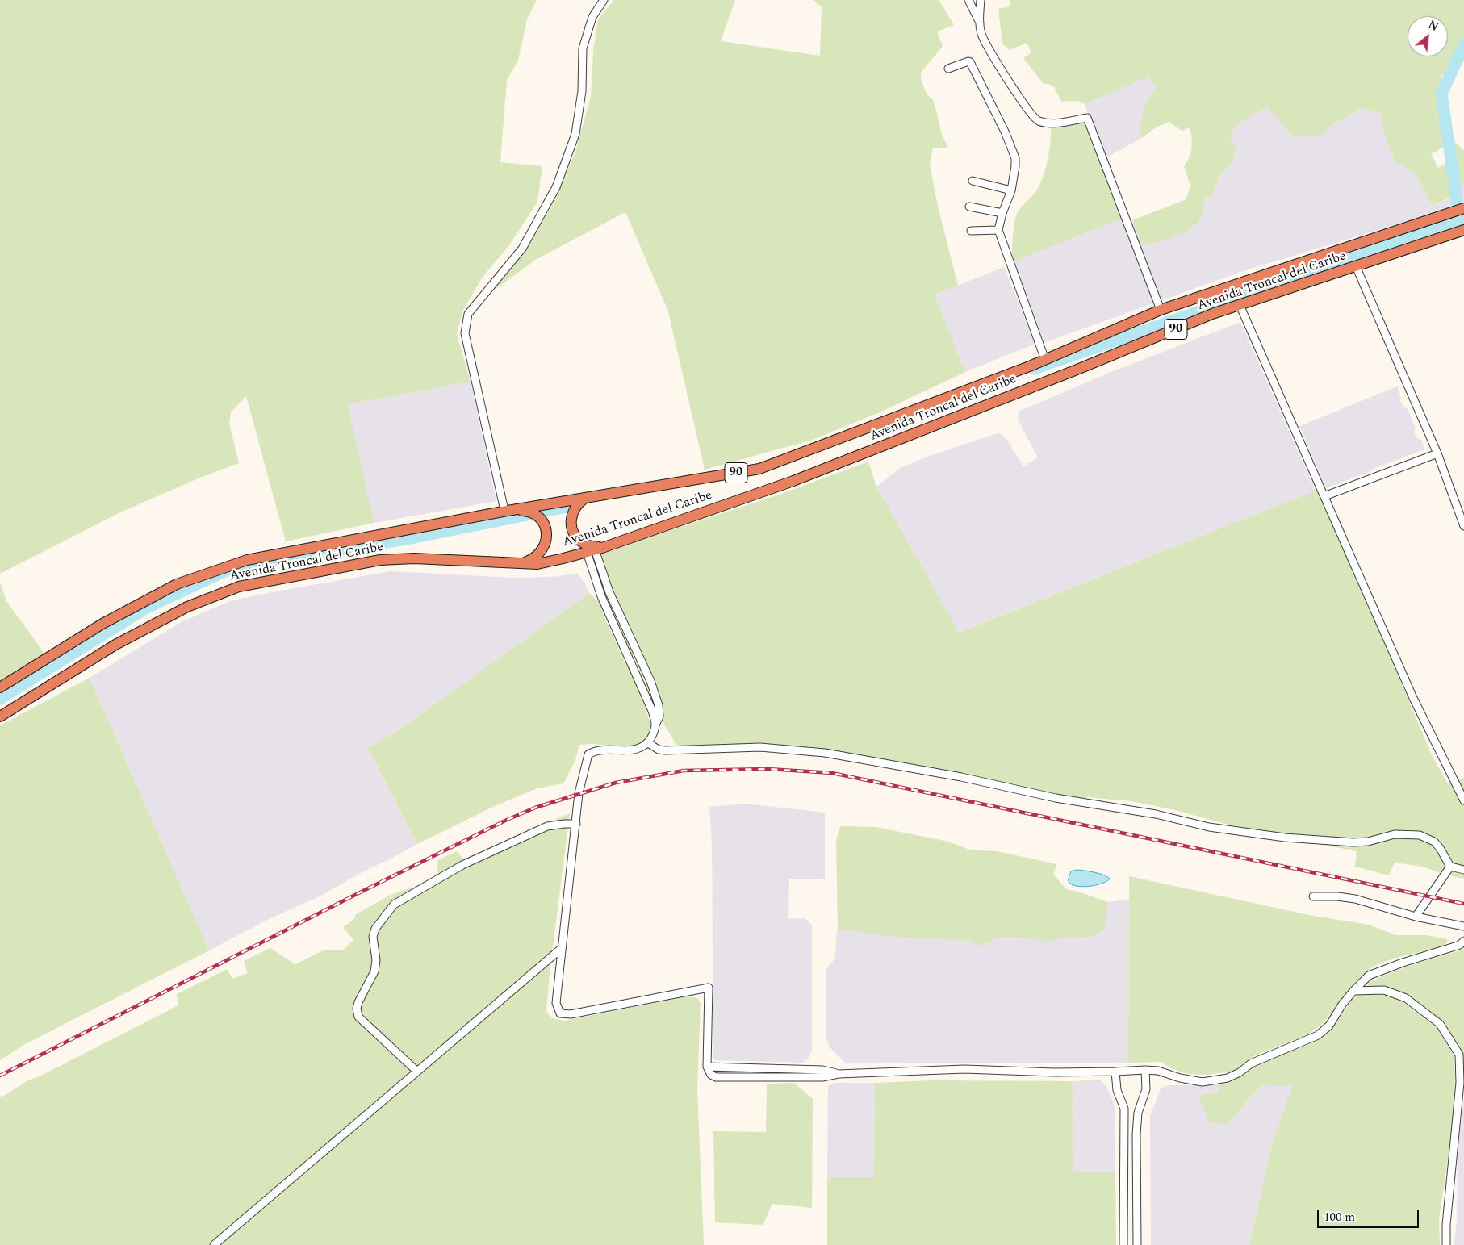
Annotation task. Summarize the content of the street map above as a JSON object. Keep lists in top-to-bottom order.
{
  "streets": {
    "highway": ["Avenida Troncal del Caribe", "90"]
  },
  "scale_bar": "100 m",
  "north": "top right"
}
